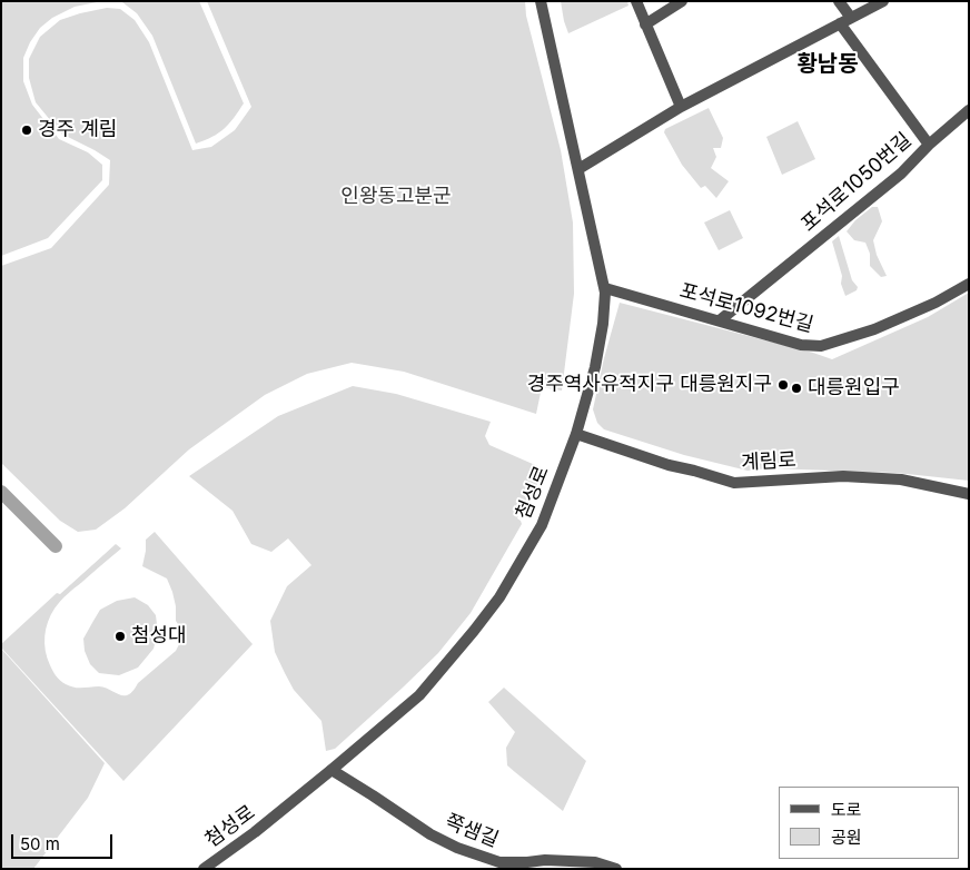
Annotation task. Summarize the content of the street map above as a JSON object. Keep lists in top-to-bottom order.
{
  "streets": {
    "street": [
      "포석로1050번길",
      "포석로1092번길",
      "계림로",
      "첨성로",
      "쪽샘길"
    ]
  },
  "crossings": [
    ["포석로1050번길", "포석로1092번길"],
    ["포석로1092번길", "첨성로"],
    ["계림로", "첨성로"],
    ["첨성로", "쪽샘길"]
  ],
  "districts": ["황남동"],
  "parks": ["인왕동고분군"],
  "places": [
    "경주 계림",
    "경주역사유적지구 대릉원지구",
    "대릉원입구",
    "첨성대"
  ],
  "legend": ["도로", "공원"],
  "scale_bar": "50 m"
}
